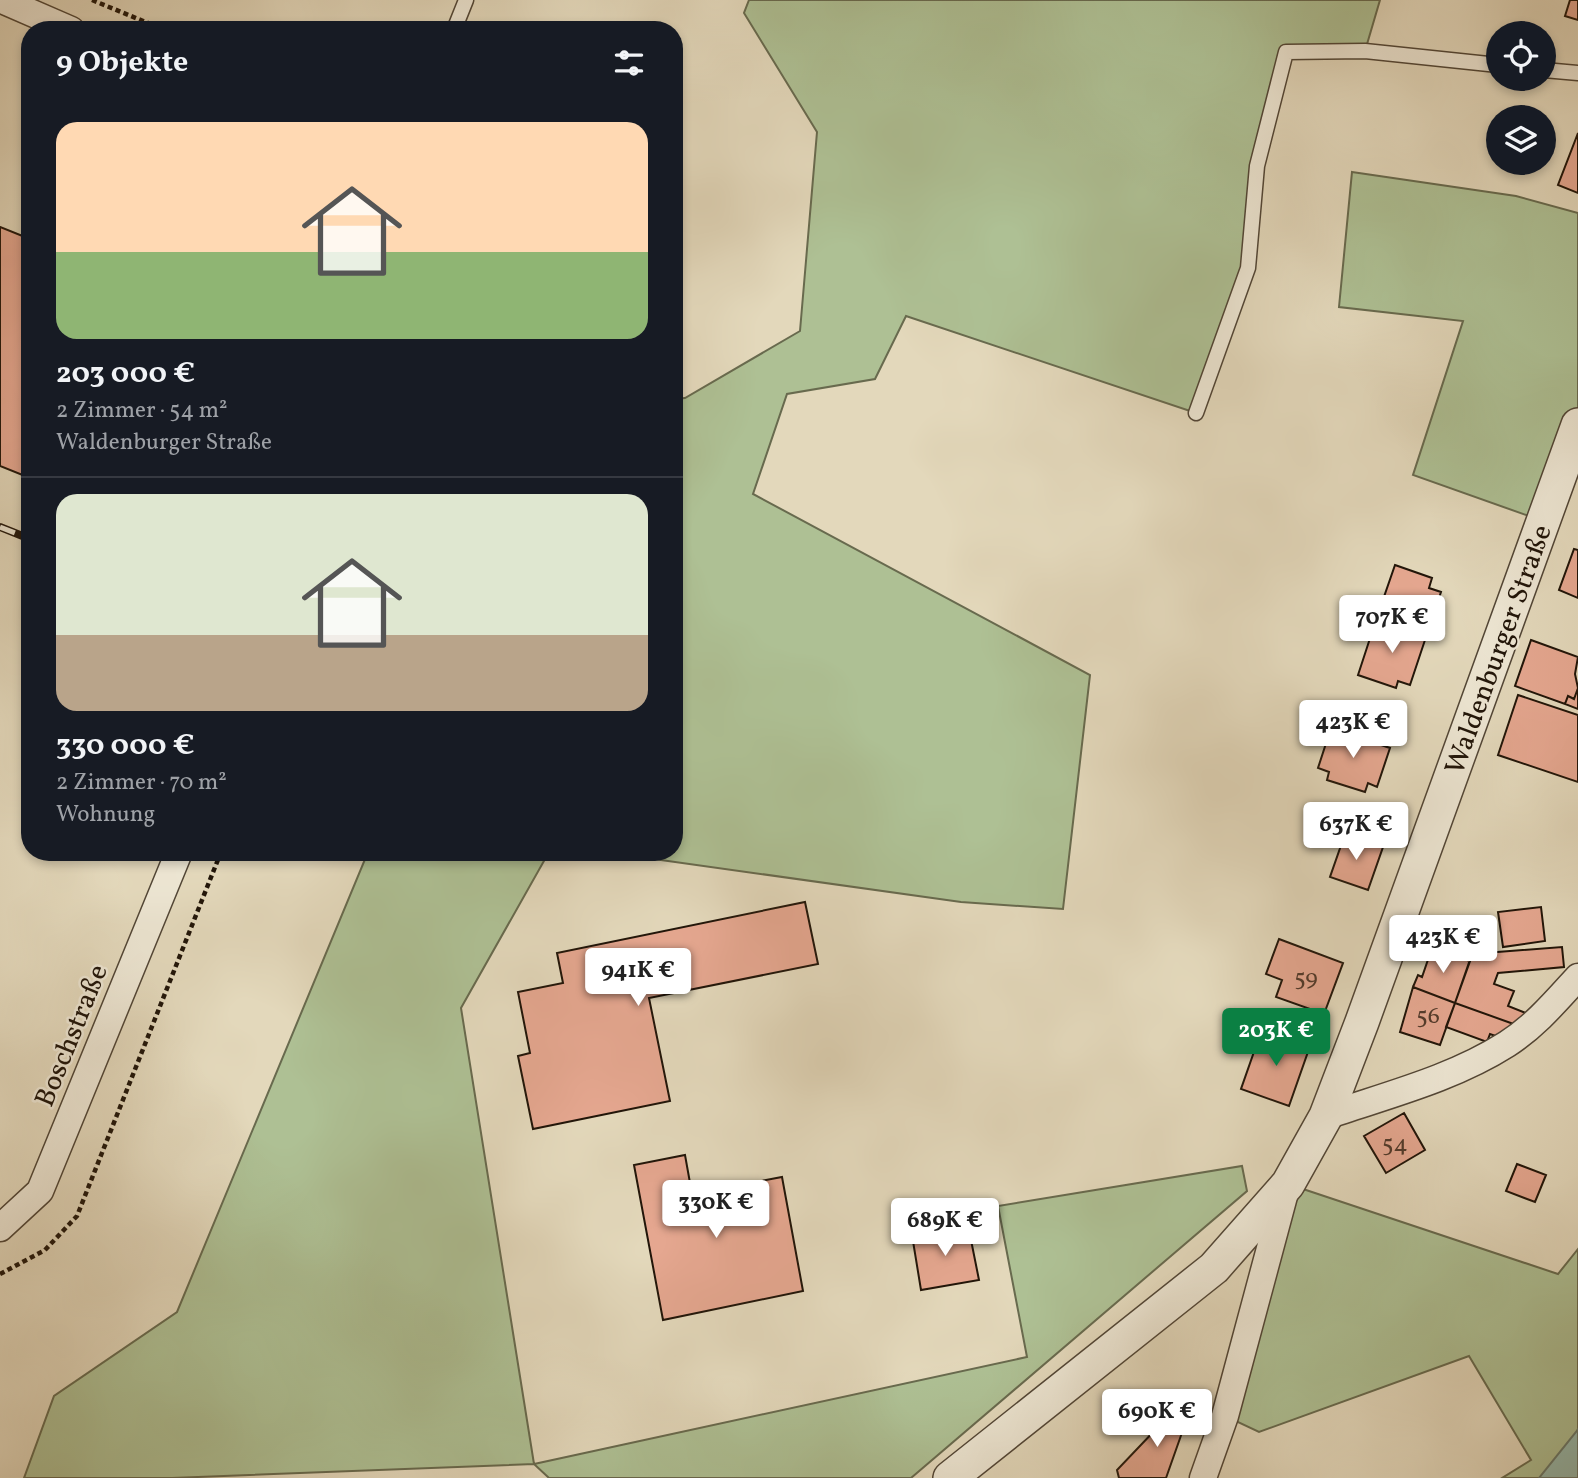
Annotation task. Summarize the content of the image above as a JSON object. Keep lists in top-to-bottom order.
{
  "streets": {
    "street": ["Waldenburger Straße", "Boschstraße"]
  },
  "house_numbers": ["59", "56", "54"],
  "page": {
    "heading": "9 Objekte",
    "list": [
      {
        "name": "203 000 €",
        "note": "2 Zimmer · 54 m² · Waldenburger Straße"
      },
      {
        "name": "330 000 €",
        "note": "2 Zimmer · 70 m² · Wohnung"
      }
    ],
    "price": [
      "707K €",
      "423K €",
      "637K €",
      "423K €",
      "941K €",
      "203K €",
      "330K €",
      "689K €",
      "690K €"
    ]
  }
}
